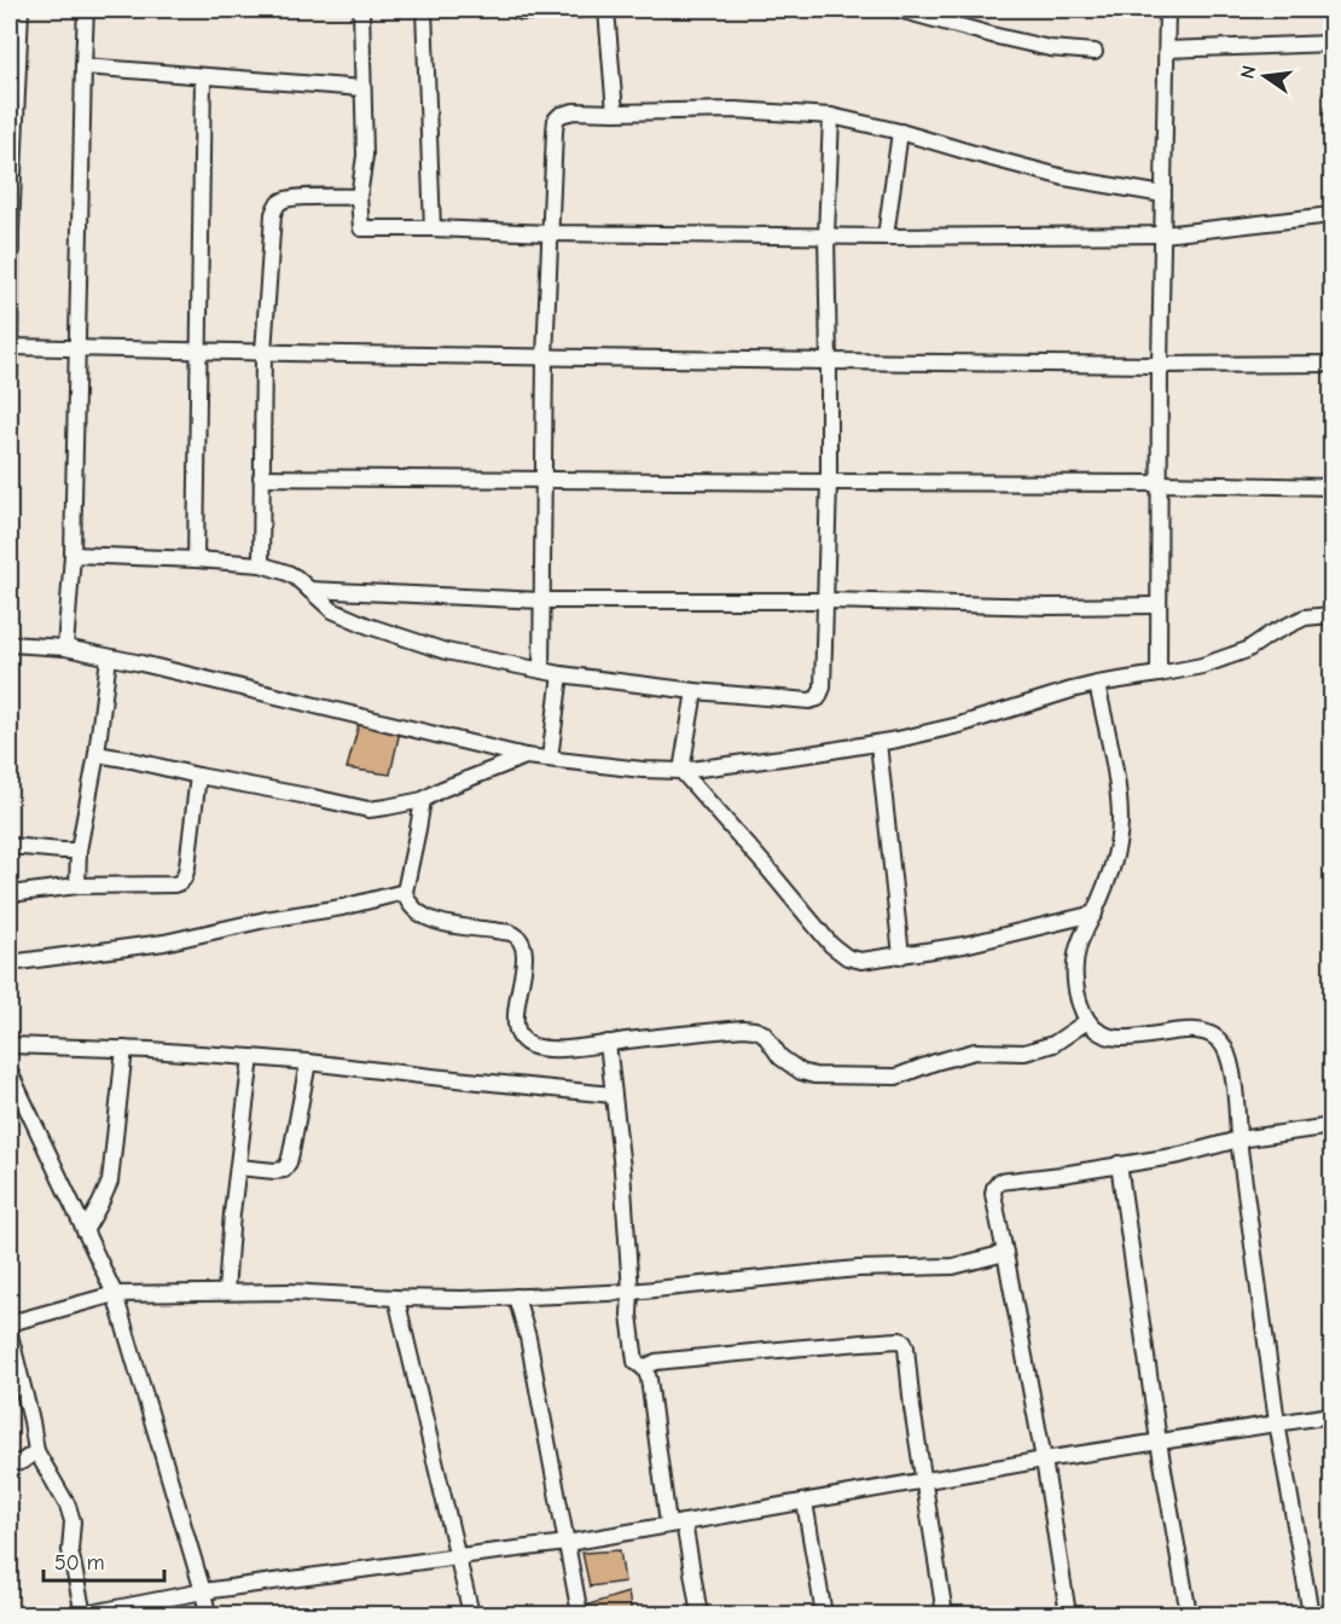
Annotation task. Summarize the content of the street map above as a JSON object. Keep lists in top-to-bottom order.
{
  "scale_bar": "50 m",
  "north": "left"
}
